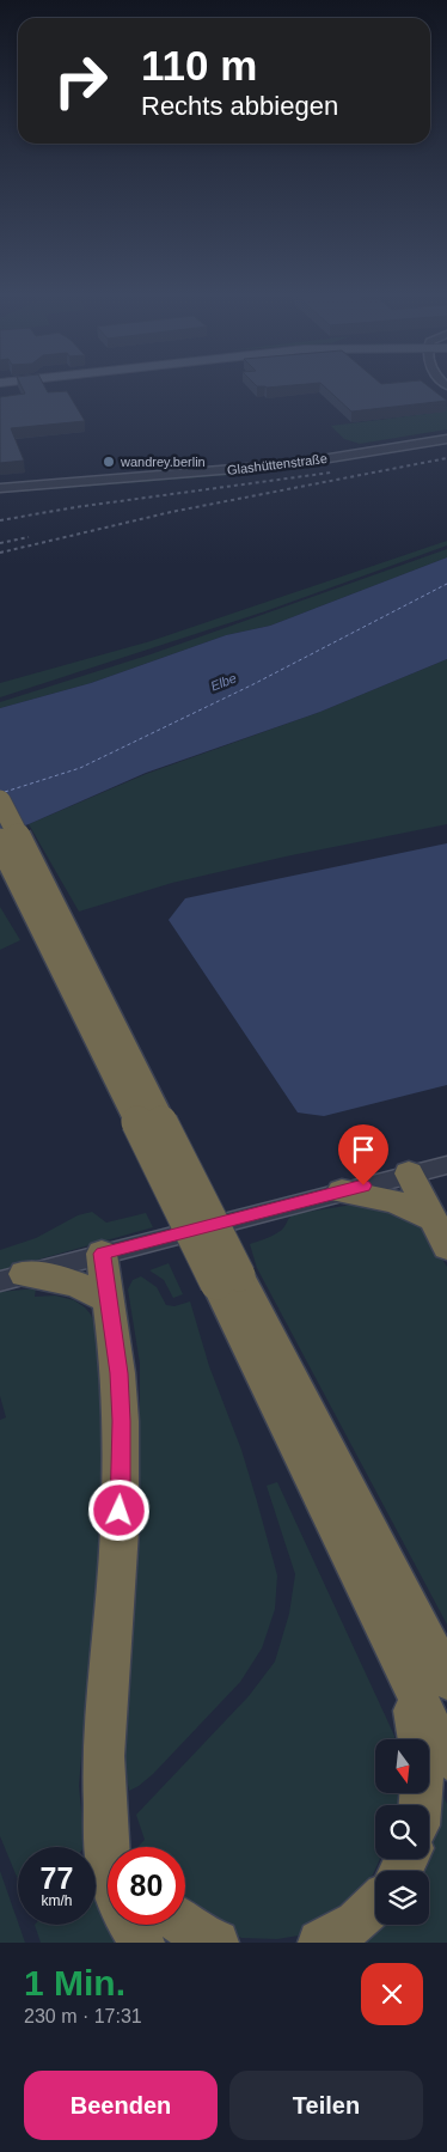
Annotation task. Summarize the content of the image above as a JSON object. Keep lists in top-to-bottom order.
{
  "streets": {
    "street": ["Glashüttenstraße"]
  },
  "water": ["Elbe"],
  "places": ["wandrey.berlin"],
  "north": "bottom",
  "page": {
    "turn": ["110 m", "Rechts abbiegen"],
    "speed": "77 km/h",
    "limit": "80",
    "heading": ["1 Min.", "230 m · 17:31"],
    "buttons": ["Beenden", "Teilen"]
  }
}
